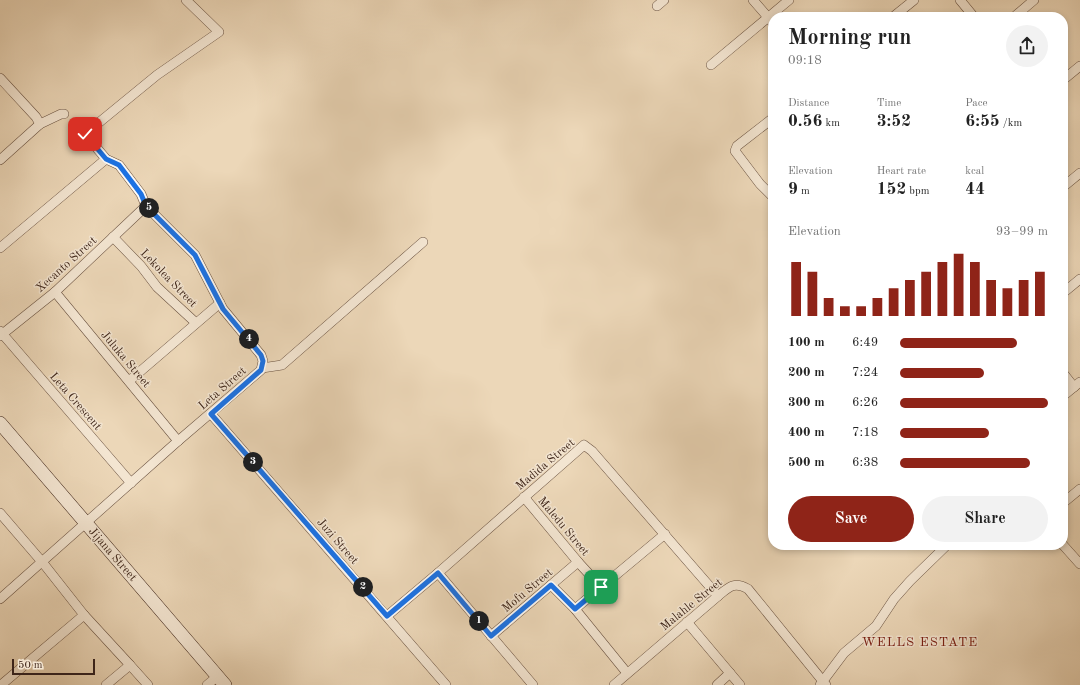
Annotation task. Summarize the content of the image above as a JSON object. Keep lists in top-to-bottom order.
{
  "streets": {
    "street": [
      "Xecanto Street",
      "Lekolea Street",
      "Juluka Street",
      "Leta Street",
      "Leta Crescent",
      "Madida Street",
      "Maledu Street",
      "Juzi Street",
      "Jijana Street",
      "Mofu Street",
      "Malahle Street"
    ]
  },
  "crossings": [
    ["Xecanto Street", "Lekolea Street"],
    ["Xecanto Street", "Juluka Street"],
    ["Xecanto Street", "Leta Street"],
    ["Xecanto Street", "Leta Crescent"],
    ["Lekolea Street", "Juluka Street"],
    ["Juluka Street", "Leta Street"],
    ["Leta Street", "Leta Crescent"],
    ["Leta Street", "Juzi Street"],
    ["Leta Street", "Jijana Street"],
    ["Madida Street", "Maledu Street"],
    ["Madida Street", "Juzi Street"],
    ["Madida Street", "Malahle Street"],
    ["Maledu Street", "Mofu Street"]
  ],
  "districts": ["WELLS ESTATE"],
  "scale_bar": "50 m",
  "page": {
    "heading": ["Morning run", "09:18"],
    "stats": [
      ["Distance", "0.56 km"],
      ["Time", "3:52"],
      ["Pace", "6:55 /km"],
      ["Elevation", "9 m"],
      ["Heart rate", "152 bpm"],
      ["kcal", "44"]
    ],
    "pins": [
      "5",
      "4",
      "3",
      "2",
      "1"
    ],
    "chart": ["Elevation", "93–99 m"],
    "list": [
      {
        "name": "100 m",
        "note": "6:49"
      },
      {
        "name": "200 m",
        "note": "7:24"
      },
      {
        "name": "300 m",
        "note": "6:26"
      },
      {
        "name": "400 m",
        "note": "7:18"
      },
      {
        "name": "500 m",
        "note": "6:38"
      }
    ],
    "buttons": ["Save", "Share"],
    "scale": "50 m"
  }
}
